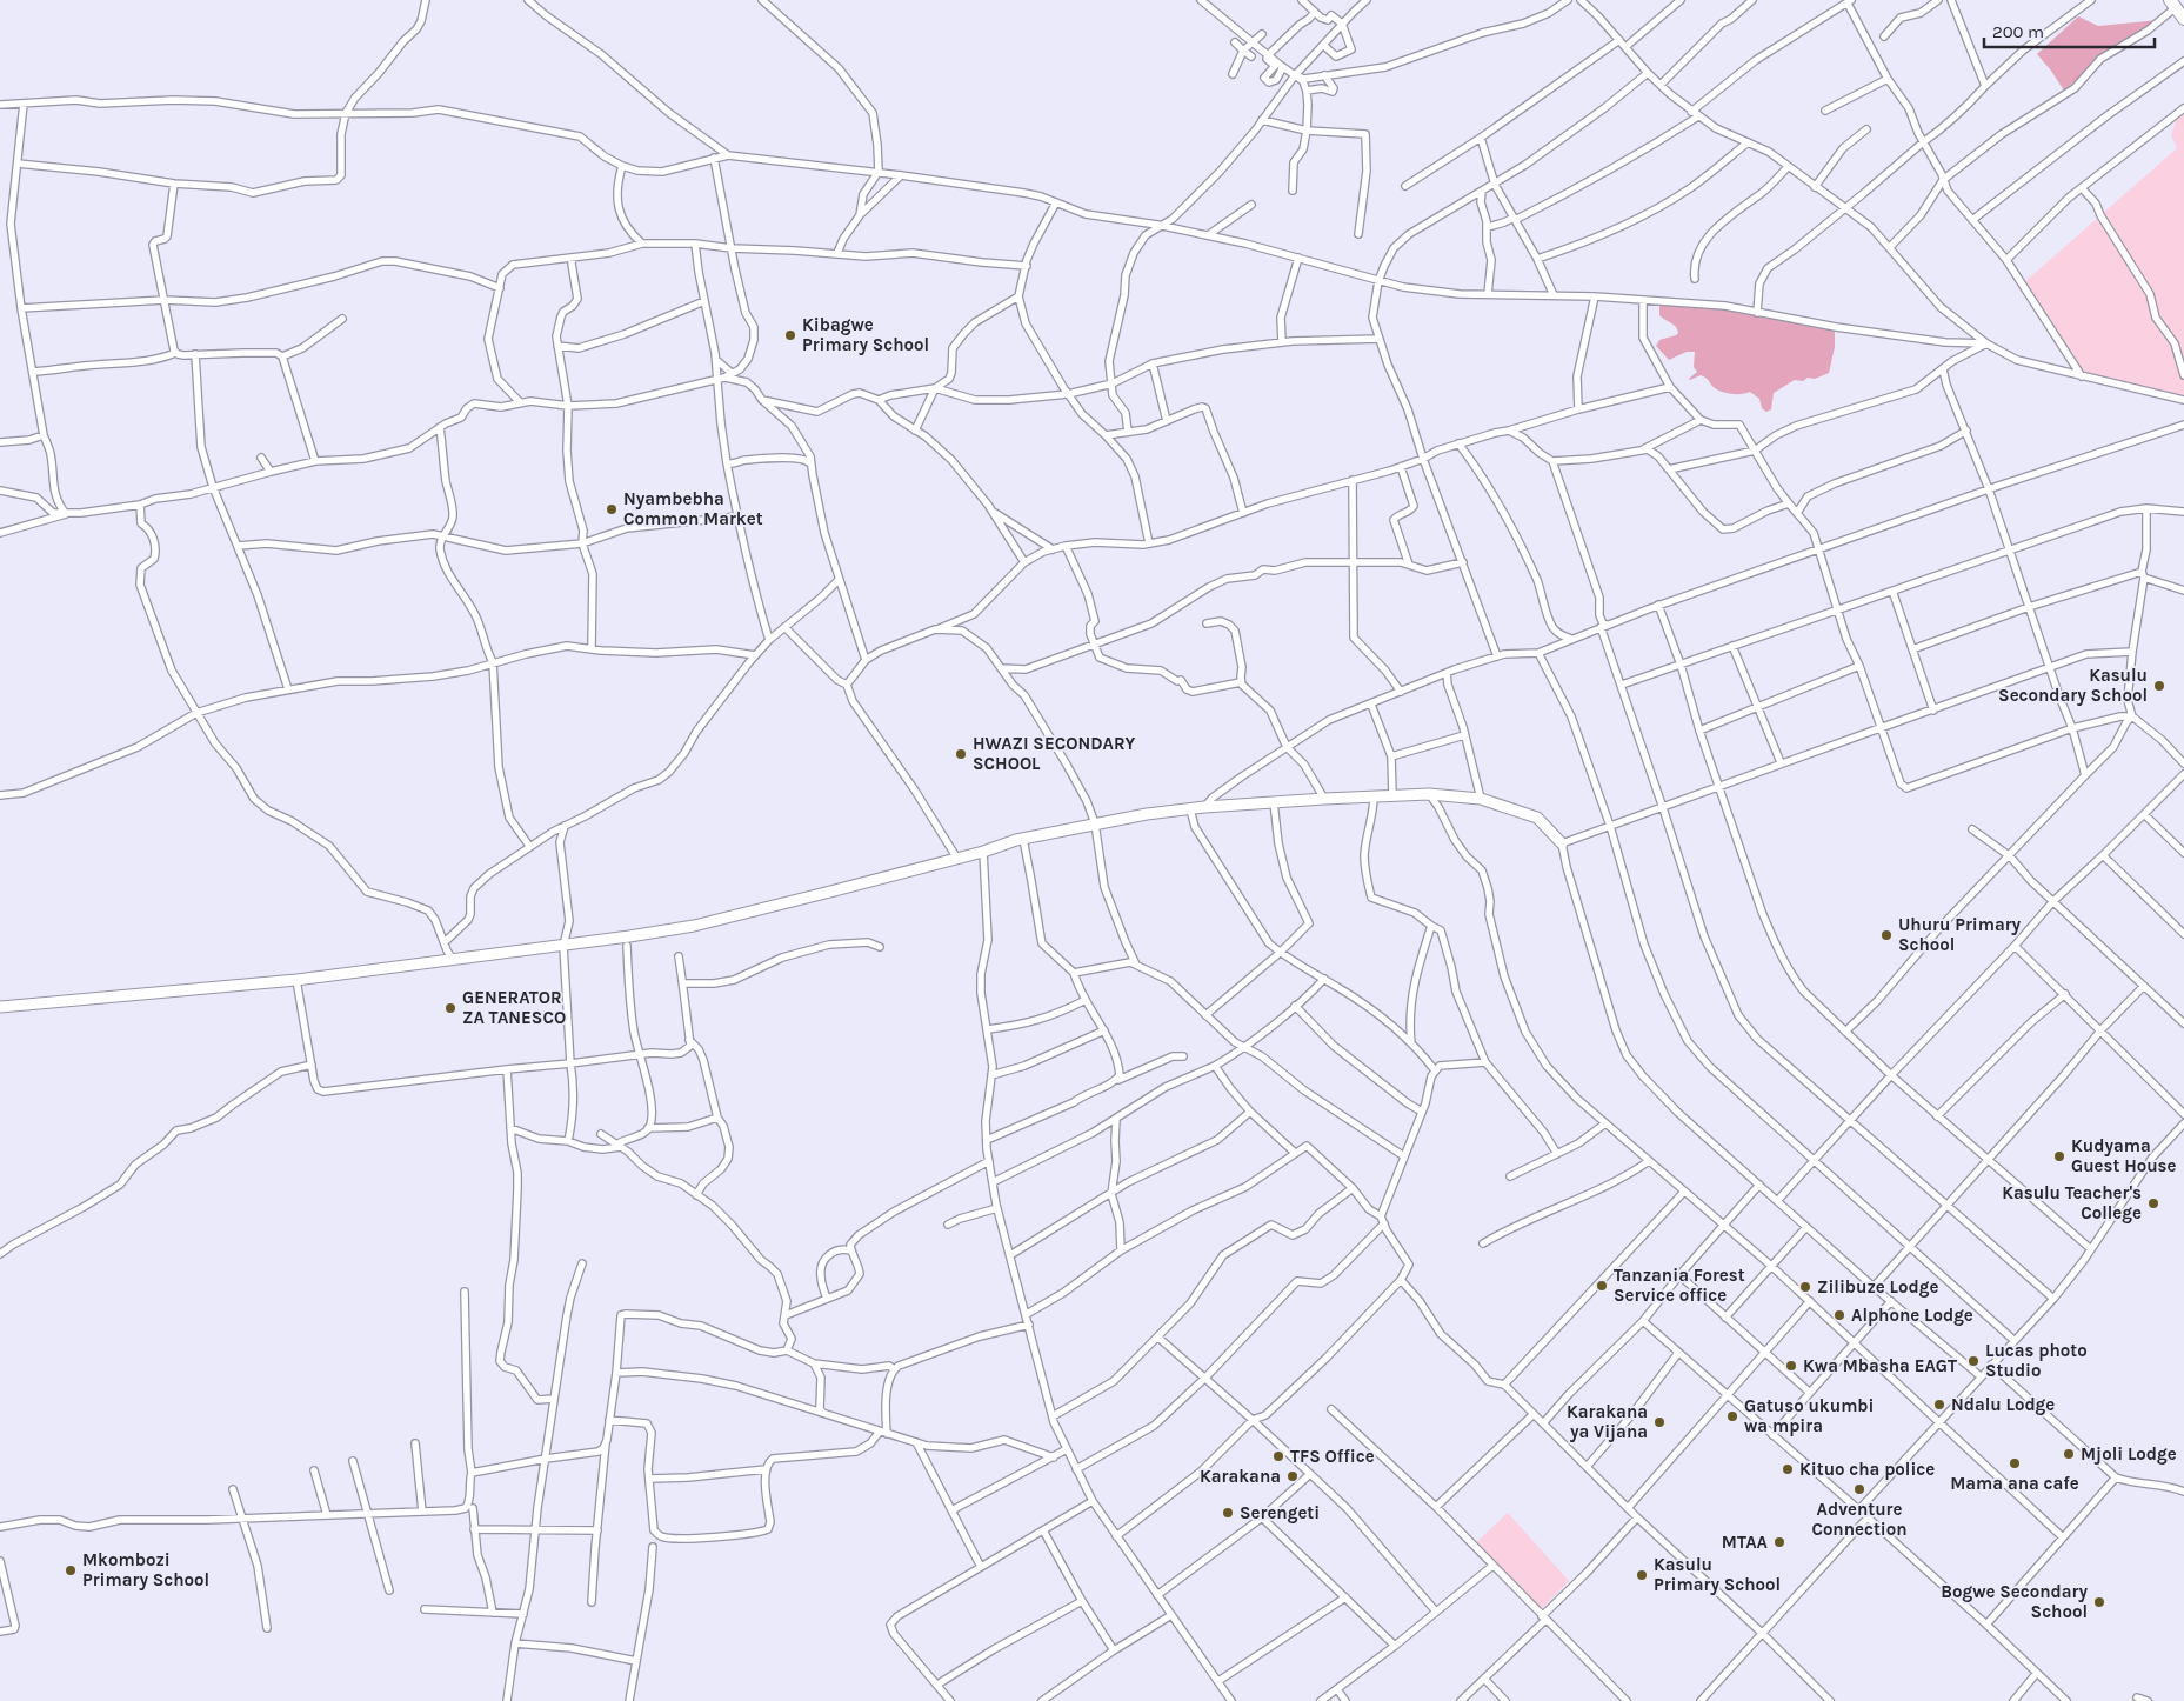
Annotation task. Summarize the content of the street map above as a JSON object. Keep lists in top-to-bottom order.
{
  "places": [
    "Kibagwe Primary School",
    "Nyambebha Common Market",
    "Kasulu Secondary School",
    "HWAZI SECONDARY SCHOOL",
    "Uhuru Primary School",
    "GENERATOR ZA TANESCO",
    "Kudyama Guest House",
    "Kasulu Teacher's College",
    "Tanzania Forest Service office",
    "Zilibuze Lodge",
    "Alphone Lodge",
    "Lucas photo Studio",
    "Kwa Mbasha EAGT",
    "Ndalu Lodge",
    "Gatuso ukumbi wa mpira",
    "Karakana ya Vijana",
    "Mjoli Lodge",
    "TFS Office",
    "Mama ana cafe",
    "Kituo cha police",
    "Karakana",
    "Adventure Connection",
    "Serengeti",
    "MTAA",
    "Mkombozi Primary School",
    "Kasulu Primary School",
    "Bogwe Secondary School"
  ],
  "scale_bar": "200 m"
}
